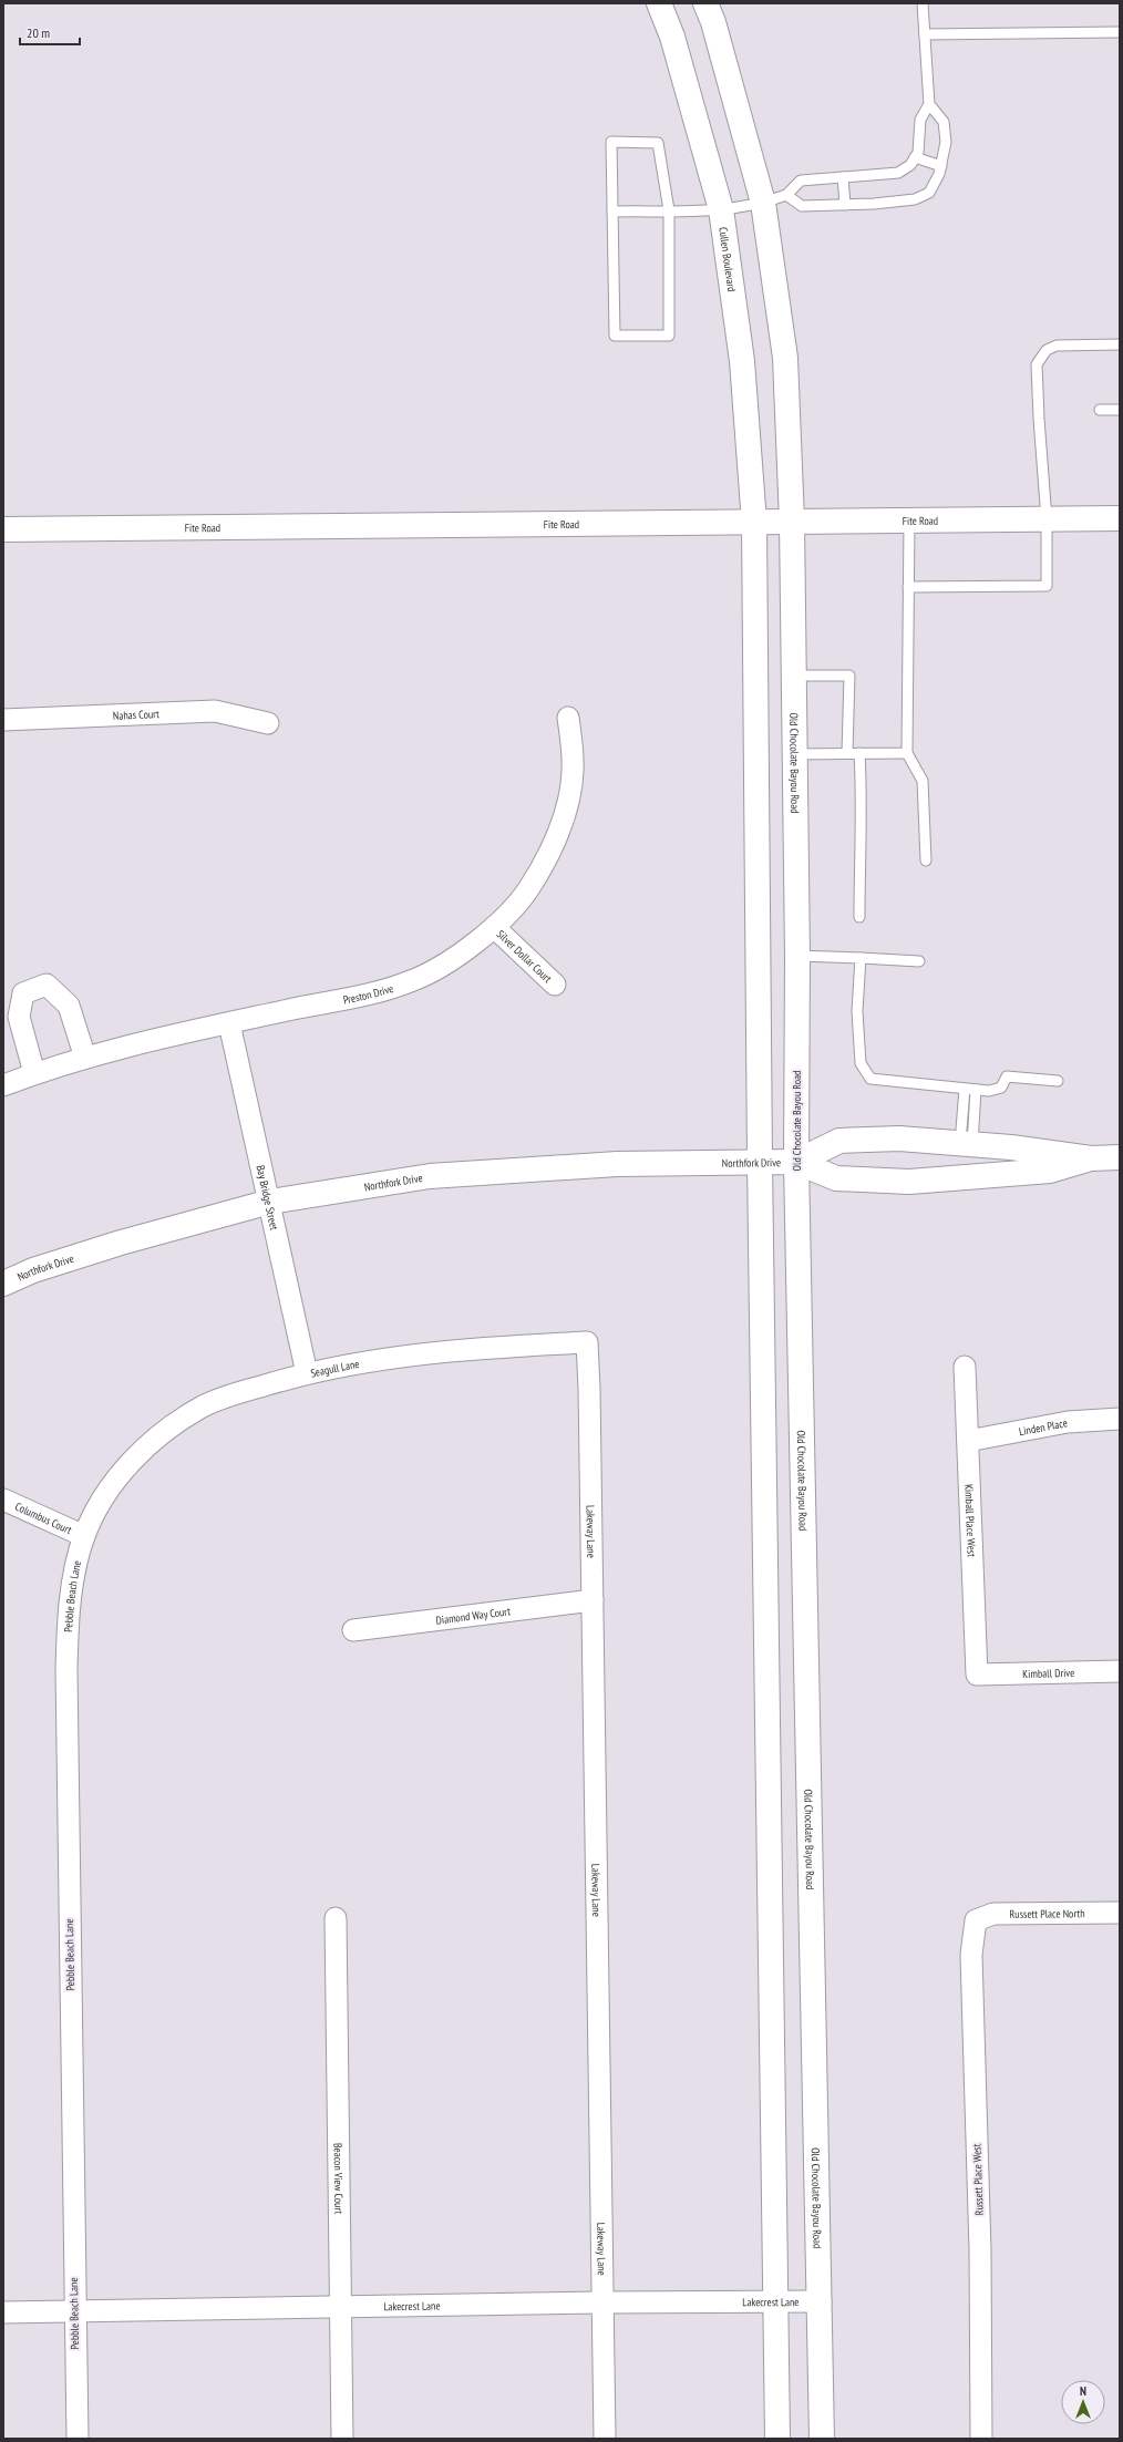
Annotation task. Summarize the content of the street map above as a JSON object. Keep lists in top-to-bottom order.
{
  "streets": {
    "main road": [
      "Cullen Boulevard",
      "Fite Road",
      "Old Chocolate Bayou Road",
      "Northfork Drive"
    ],
    "street": [
      "Nahas Court",
      "Silver Dollar Court",
      "Preston Drive",
      "Bay Bridge Street",
      "Seagull Lane",
      "Linden Place",
      "Columbus Court",
      "Kimball Place West",
      "Lakeway Lane",
      "Pebble Beach Lane",
      "Diamond Way Court",
      "Kimball Drive",
      "Russett Place North",
      "Beacon View Court",
      "Russett Place West",
      "Lakecrest Lane"
    ]
  },
  "crossings": [
    ["Cullen Boulevard", "Fite Road"],
    ["Fite Road", "Old Chocolate Bayou Road"],
    ["Old Chocolate Bayou Road", "Northfork Drive"],
    ["Old Chocolate Bayou Road", "Lakecrest Lane"],
    ["Silver Dollar Court", "Preston Drive"],
    ["Preston Drive", "Bay Bridge Street"],
    ["Northfork Drive", "Bay Bridge Street"],
    ["Bay Bridge Street", "Seagull Lane"],
    ["Seagull Lane", "Lakeway Lane"],
    ["Seagull Lane", "Pebble Beach Lane"],
    ["Linden Place", "Kimball Place West"],
    ["Columbus Court", "Pebble Beach Lane"],
    ["Kimball Place West", "Kimball Drive"],
    ["Lakeway Lane", "Diamond Way Court"],
    ["Lakeway Lane", "Lakecrest Lane"],
    ["Pebble Beach Lane", "Lakecrest Lane"],
    ["Russett Place North", "Russett Place West"],
    ["Beacon View Court", "Lakecrest Lane"]
  ],
  "scale_bar": "20 m",
  "north": "top"
}
